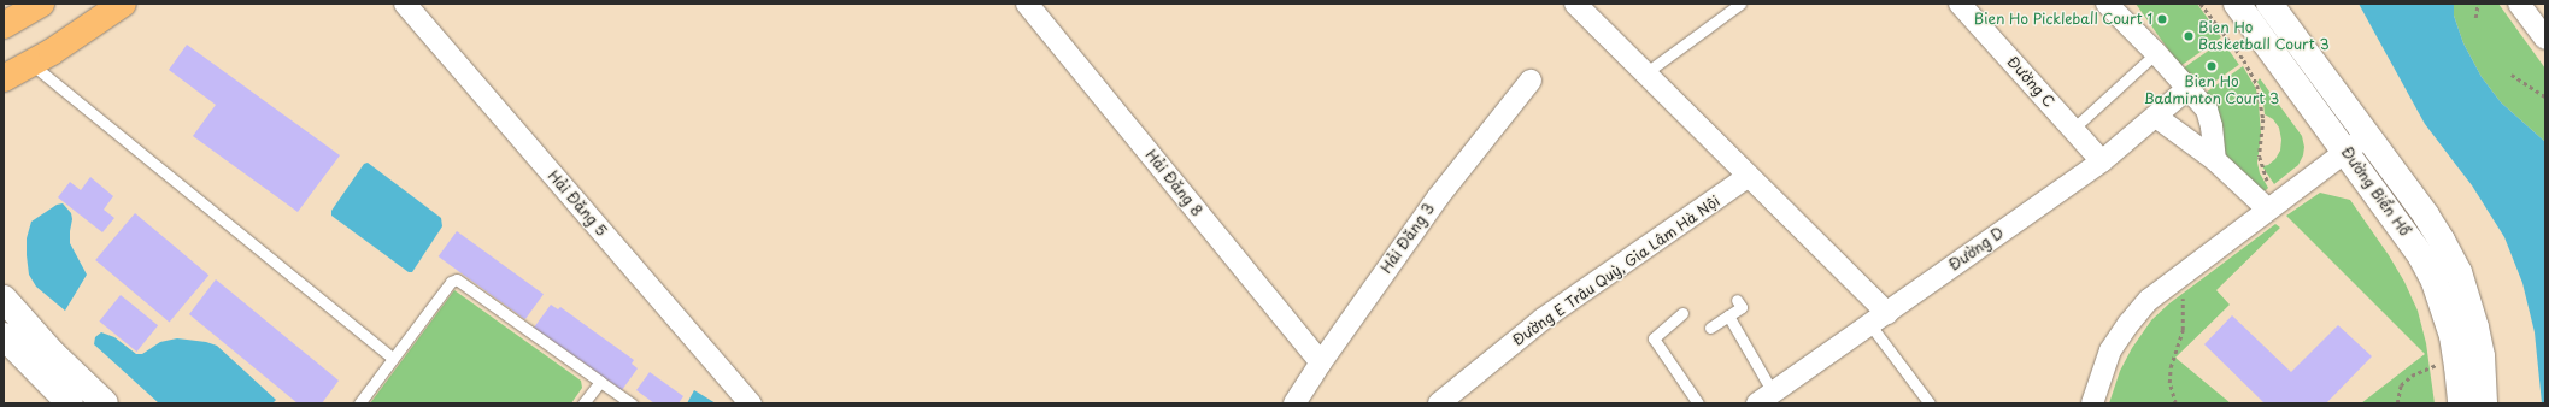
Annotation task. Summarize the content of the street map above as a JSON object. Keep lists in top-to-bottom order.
{
  "streets": {
    "street": [
      "Đường C",
      "Hải Đăng 8",
      "Đường Biển Hồ",
      "Hải Đăng 5",
      "Hải Đăng 3",
      "Đường D",
      "Đường E Trâu Quỳ, Gia Lâm Hà Nội"
    ]
  },
  "crossings": [
    ["Đường C", "Đường D"],
    ["Hải Đăng 8", "Hải Đăng 3"]
  ],
  "places": ["Bien Ho Pickleball Court 1", "Bien Ho Basketball Court 3", "Bien Ho Badminton Court 3"]
}
